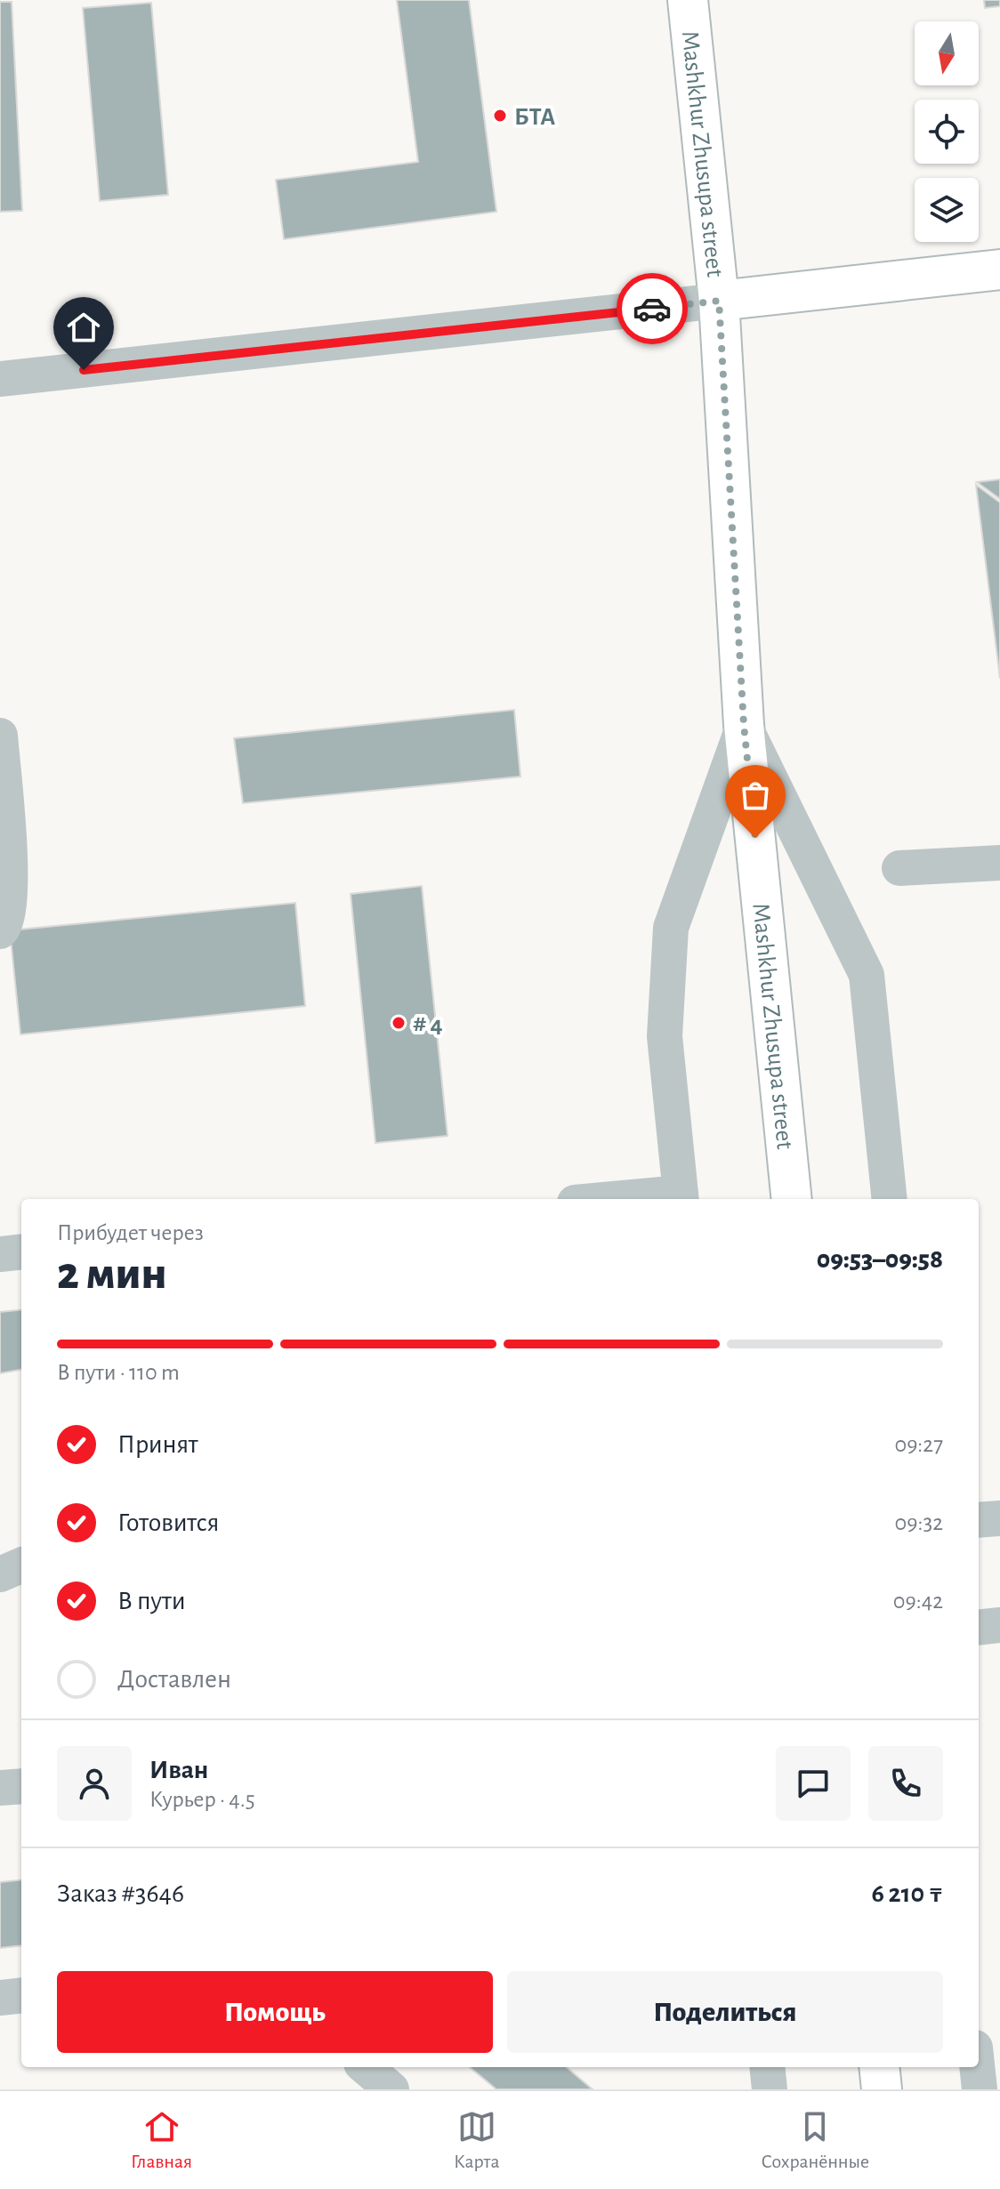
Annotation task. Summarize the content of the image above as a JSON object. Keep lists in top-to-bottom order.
{
  "streets": {
    "main road": ["Mashkhur Zhusupa street"]
  },
  "places": ["БТА", "# 4"],
  "north": "bottom",
  "page": {
    "heading": ["2 мин", "Прибудет через", "09:53–09:58"],
    "panel": [
      "Иван",
      "Курьер · 4.5",
      "Заказ #3646",
      "6 210 ₸"
    ],
    "bar": "В пути · 110 m",
    "list": [
      ["Принят", "09:27"],
      ["Готовится", "09:32"],
      ["В пути", "09:42"],
      "Доставлен"
    ],
    "buttons": ["Помощь", "Поделиться"],
    "tabs": ["Главная", "Карта", "Сохранённые"]
  }
}
